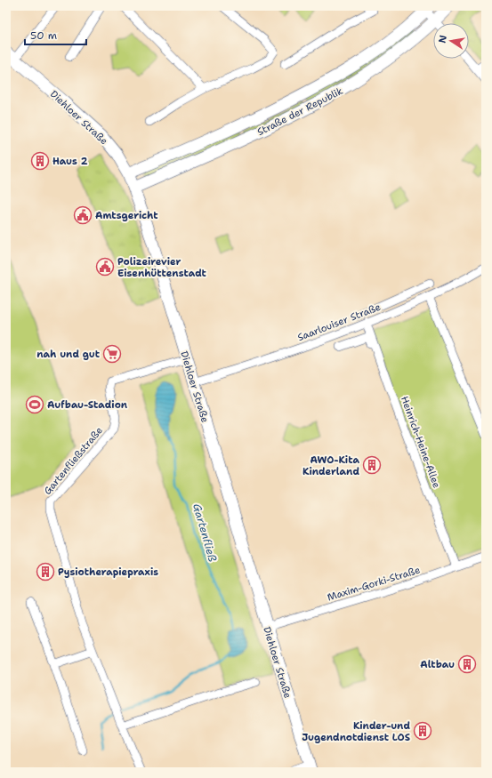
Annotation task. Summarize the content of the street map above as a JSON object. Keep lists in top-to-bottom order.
{
  "streets": {
    "street": [
      "Straße der Republik",
      "Diehloer Straße",
      "Saarlouiser Straße",
      "Heinrich-Heine-Allee",
      "Gartenfließstraße",
      "Maxim-Gorki-Straße"
    ]
  },
  "crossings": [
    ["Straße der Republik", "Diehloer Straße"],
    ["Diehloer Straße", "Saarlouiser Straße"],
    ["Diehloer Straße", "Gartenfließstraße"],
    ["Diehloer Straße", "Maxim-Gorki-Straße"],
    ["Saarlouiser Straße", "Heinrich-Heine-Allee"],
    ["Heinrich-Heine-Allee", "Maxim-Gorki-Straße"]
  ],
  "water": ["Gartenfließ"],
  "places": {
    "building": [
      "Haus 2",
      "AWO-Kita Kinderland",
      "Pysiotherapiepraxis",
      "Altbau",
      "Kinder-und Jugendnotdienst LOS"
    ],
    "public building": ["Amtsgericht", "Polizeirevier Eisenhüttenstadt"],
    "supermarket": ["nah und gut"],
    "sports": ["Aufbau-Stadion"]
  },
  "scale_bar": "50 m",
  "north": "left"
}
